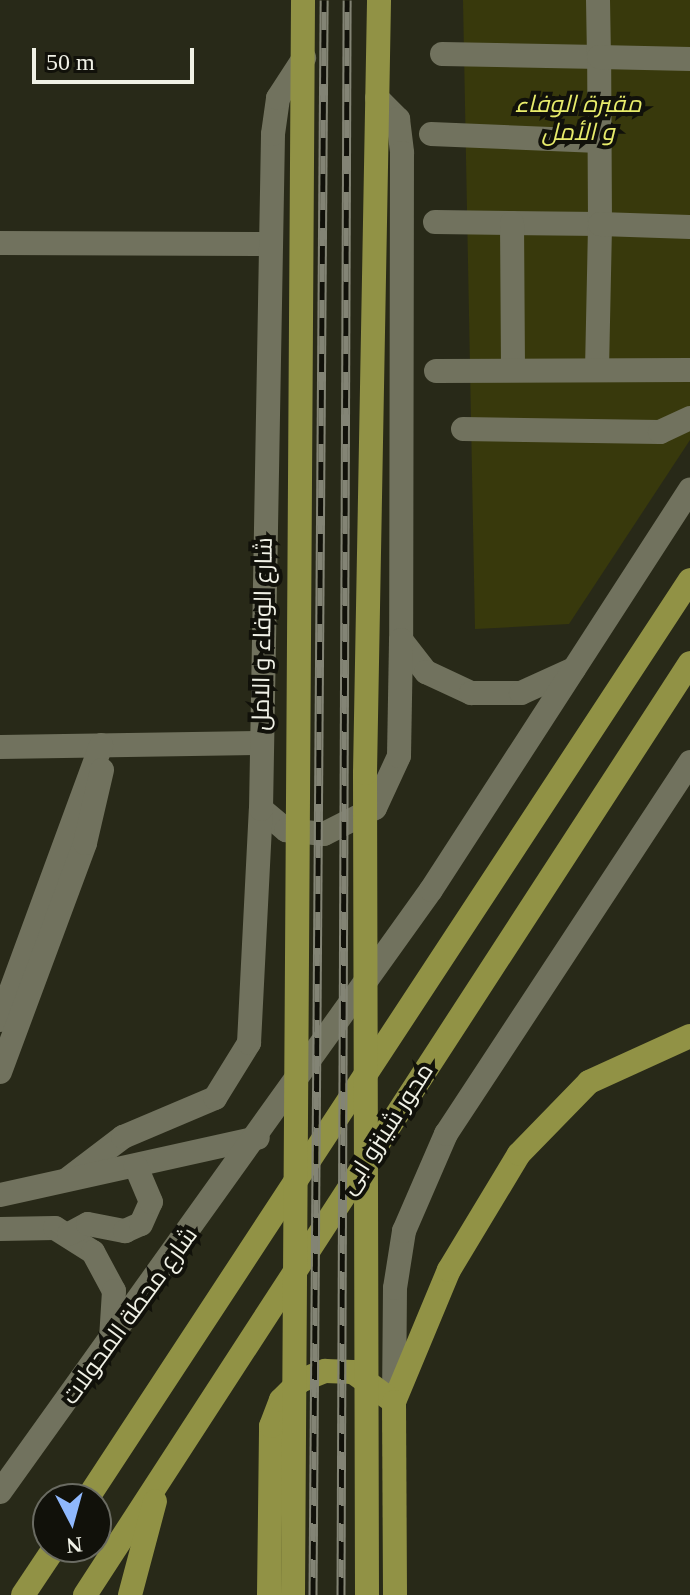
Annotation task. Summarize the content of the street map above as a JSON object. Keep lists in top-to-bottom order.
{
  "streets": {
    "main road": ["محور شينزو ابى"],
    "street": ["شارع الوفاء و الامل", "شارع محطة المحولات"]
  },
  "parks": ["مقبرة الوفاء و الأمل"],
  "scale_bar": "50 m",
  "north": "bottom"
}
